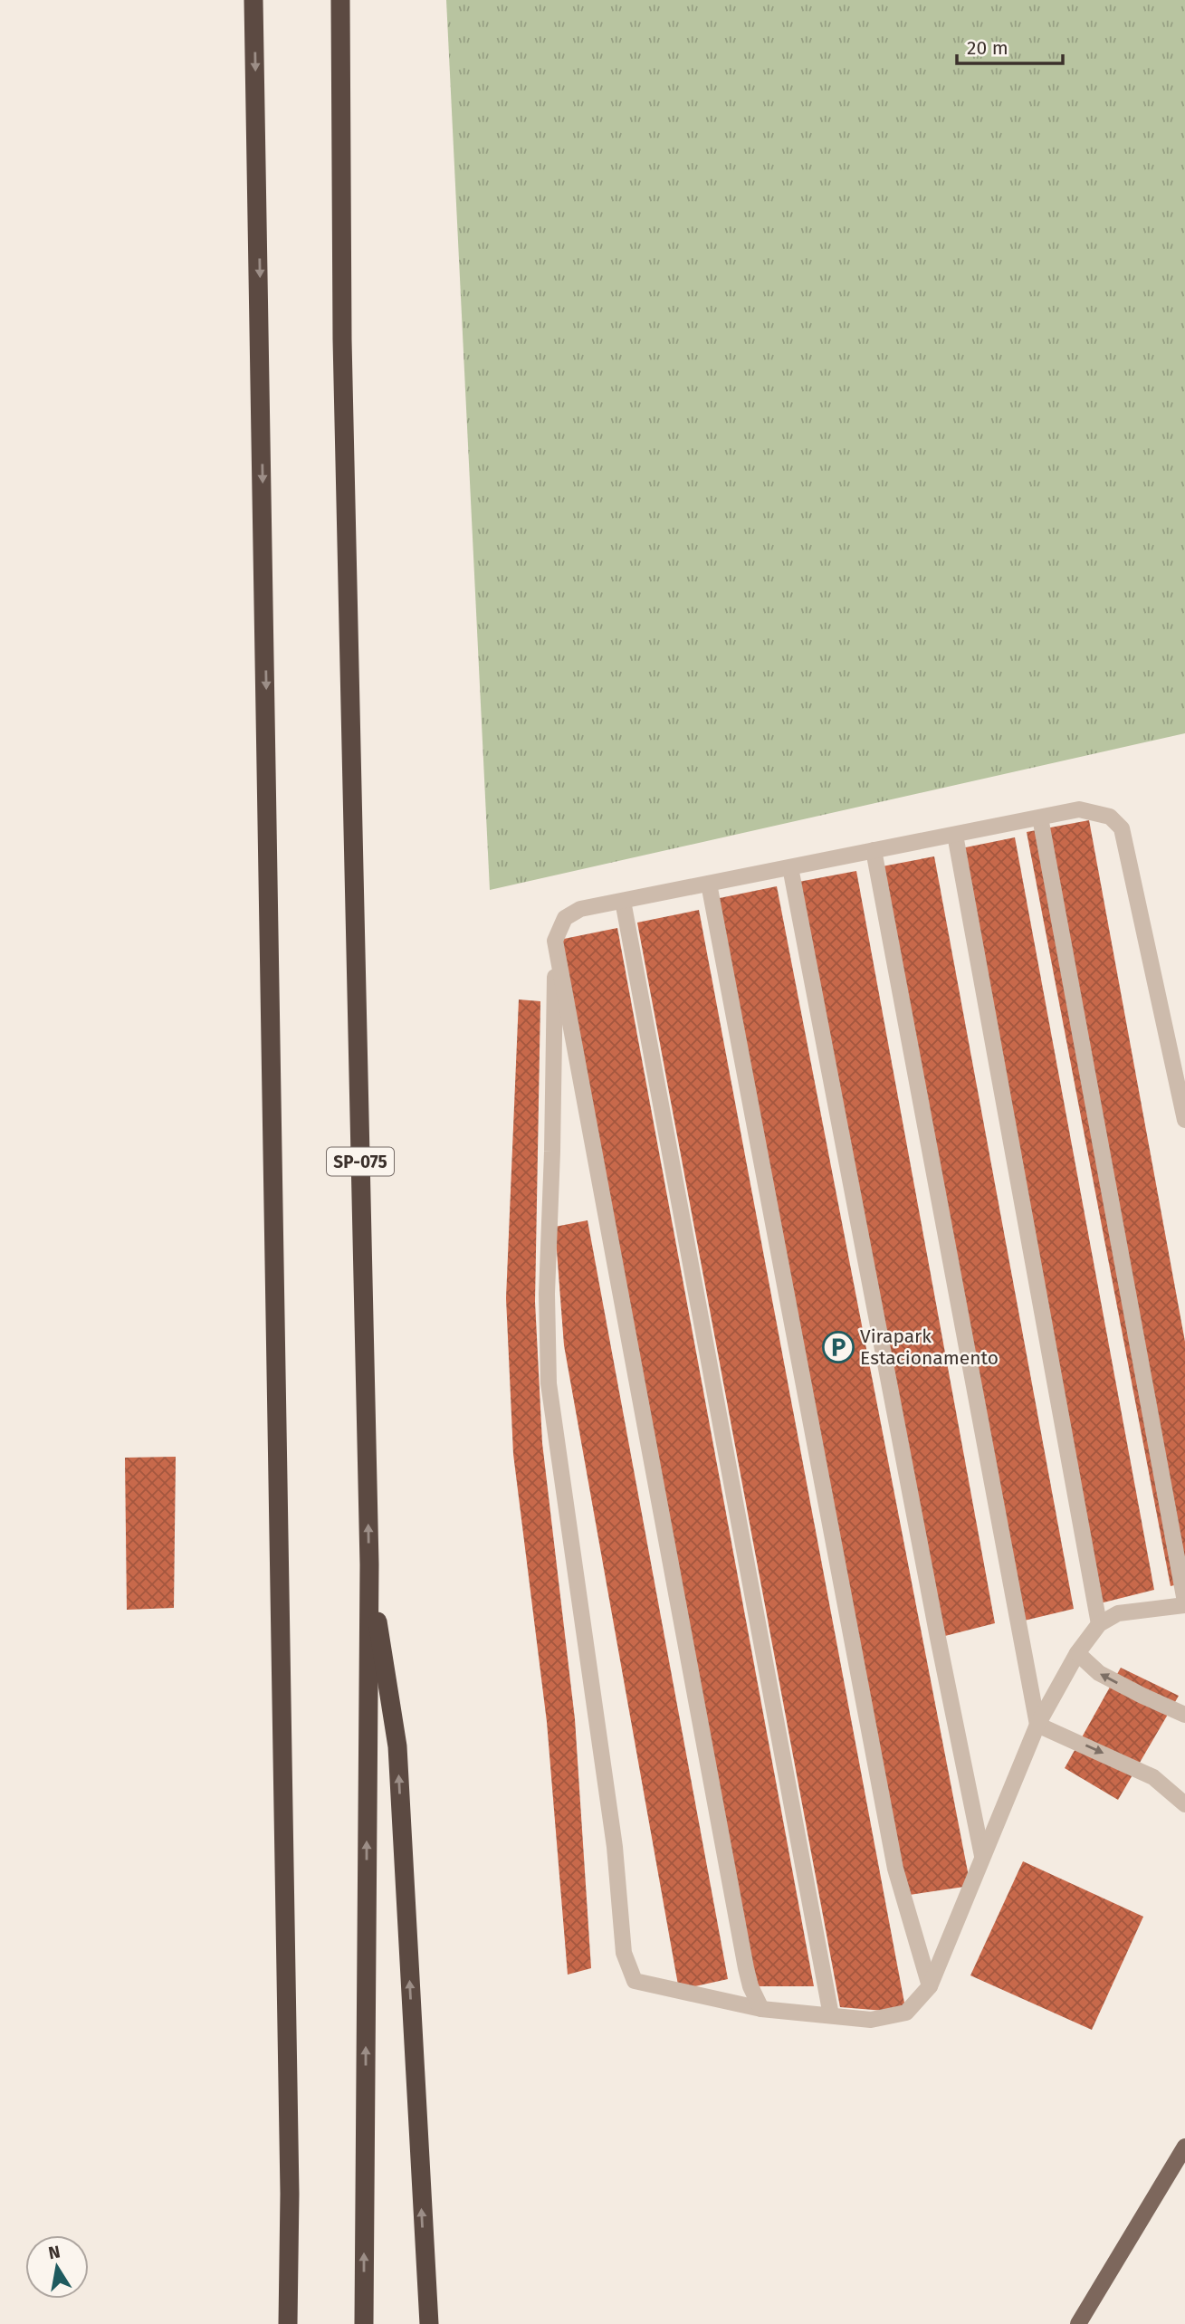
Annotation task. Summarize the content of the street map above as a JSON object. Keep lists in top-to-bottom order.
{
  "streets": {
    "highway": ["SP-075"]
  },
  "places": {
    "parking": ["Virapark Estacionamento"]
  },
  "scale_bar": "20 m",
  "north": "top"
}
